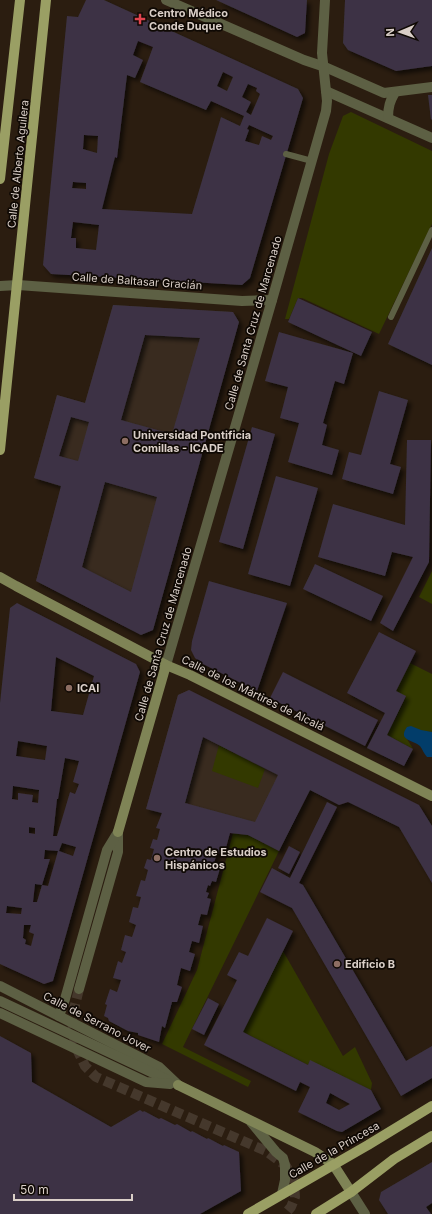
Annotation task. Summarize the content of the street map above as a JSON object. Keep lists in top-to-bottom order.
{
  "streets": {
    "main road": ["Calle de Alberto Aguilera", "Calle de la Princesa"],
    "street": [
      "Calle de Baltasar Gracián",
      "Calle de Santa Cruz de Marcenado",
      "Calle de los Mártires de Alcalá",
      "Calle de Serrano Jover"
    ]
  },
  "crossings": [
    ["Calle de Alberto Aguilera", "Calle de Baltasar Gracián"],
    ["Calle de Baltasar Gracián", "Calle de Santa Cruz de Marcenado"],
    ["Calle de Santa Cruz de Marcenado", "Calle de los Mártires de Alcalá"],
    ["Calle de Santa Cruz de Marcenado", "Calle de Serrano Jover"],
    ["Calle de Serrano Jover", "Calle de la Princesa"]
  ],
  "places": {
    "health": ["Centro Médico Conde Duque"],
    "other": [
      "Universidad Pontificia Comillas - ICADE",
      "ICAI",
      "Centro de Estudios Hispánicos",
      "Edificio B"
    ]
  },
  "scale_bar": "50 m",
  "north": "left"
}
